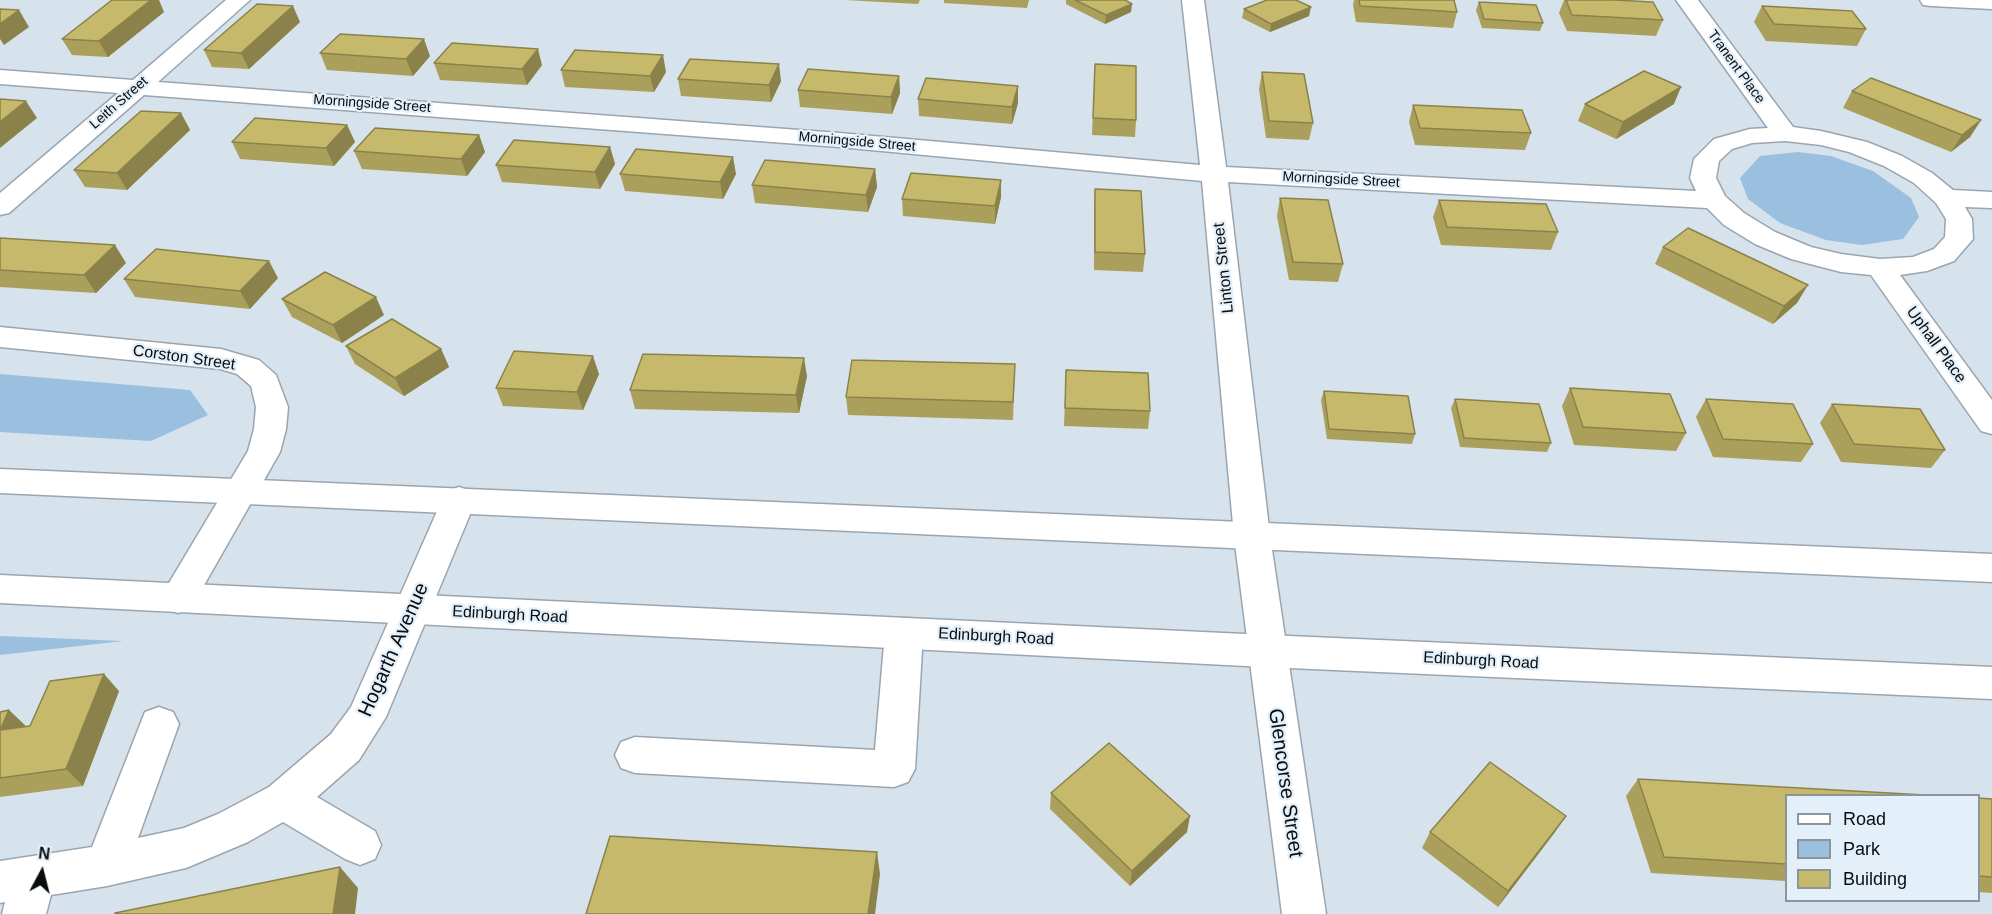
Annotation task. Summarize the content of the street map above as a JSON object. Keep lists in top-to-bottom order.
{
  "streets": {
    "street": [
      "Tranent Place",
      "Leith Street",
      "Morningside Street",
      "Linton Street",
      "Uphall Place",
      "Corston Street",
      "Edinburgh Road",
      "Hogarth Avenue",
      "Glencorse Street"
    ]
  },
  "crossings": [
    ["Leith Street", "Morningside Street"],
    ["Morningside Street", "Linton Street"],
    ["Linton Street", "Edinburgh Road"],
    ["Linton Street", "Glencorse Street"],
    ["Corston Street", "Edinburgh Road"],
    ["Edinburgh Road", "Hogarth Avenue"],
    ["Edinburgh Road", "Glencorse Street"]
  ],
  "legend": ["Road", "Park", "Building"],
  "north": "top"
}
